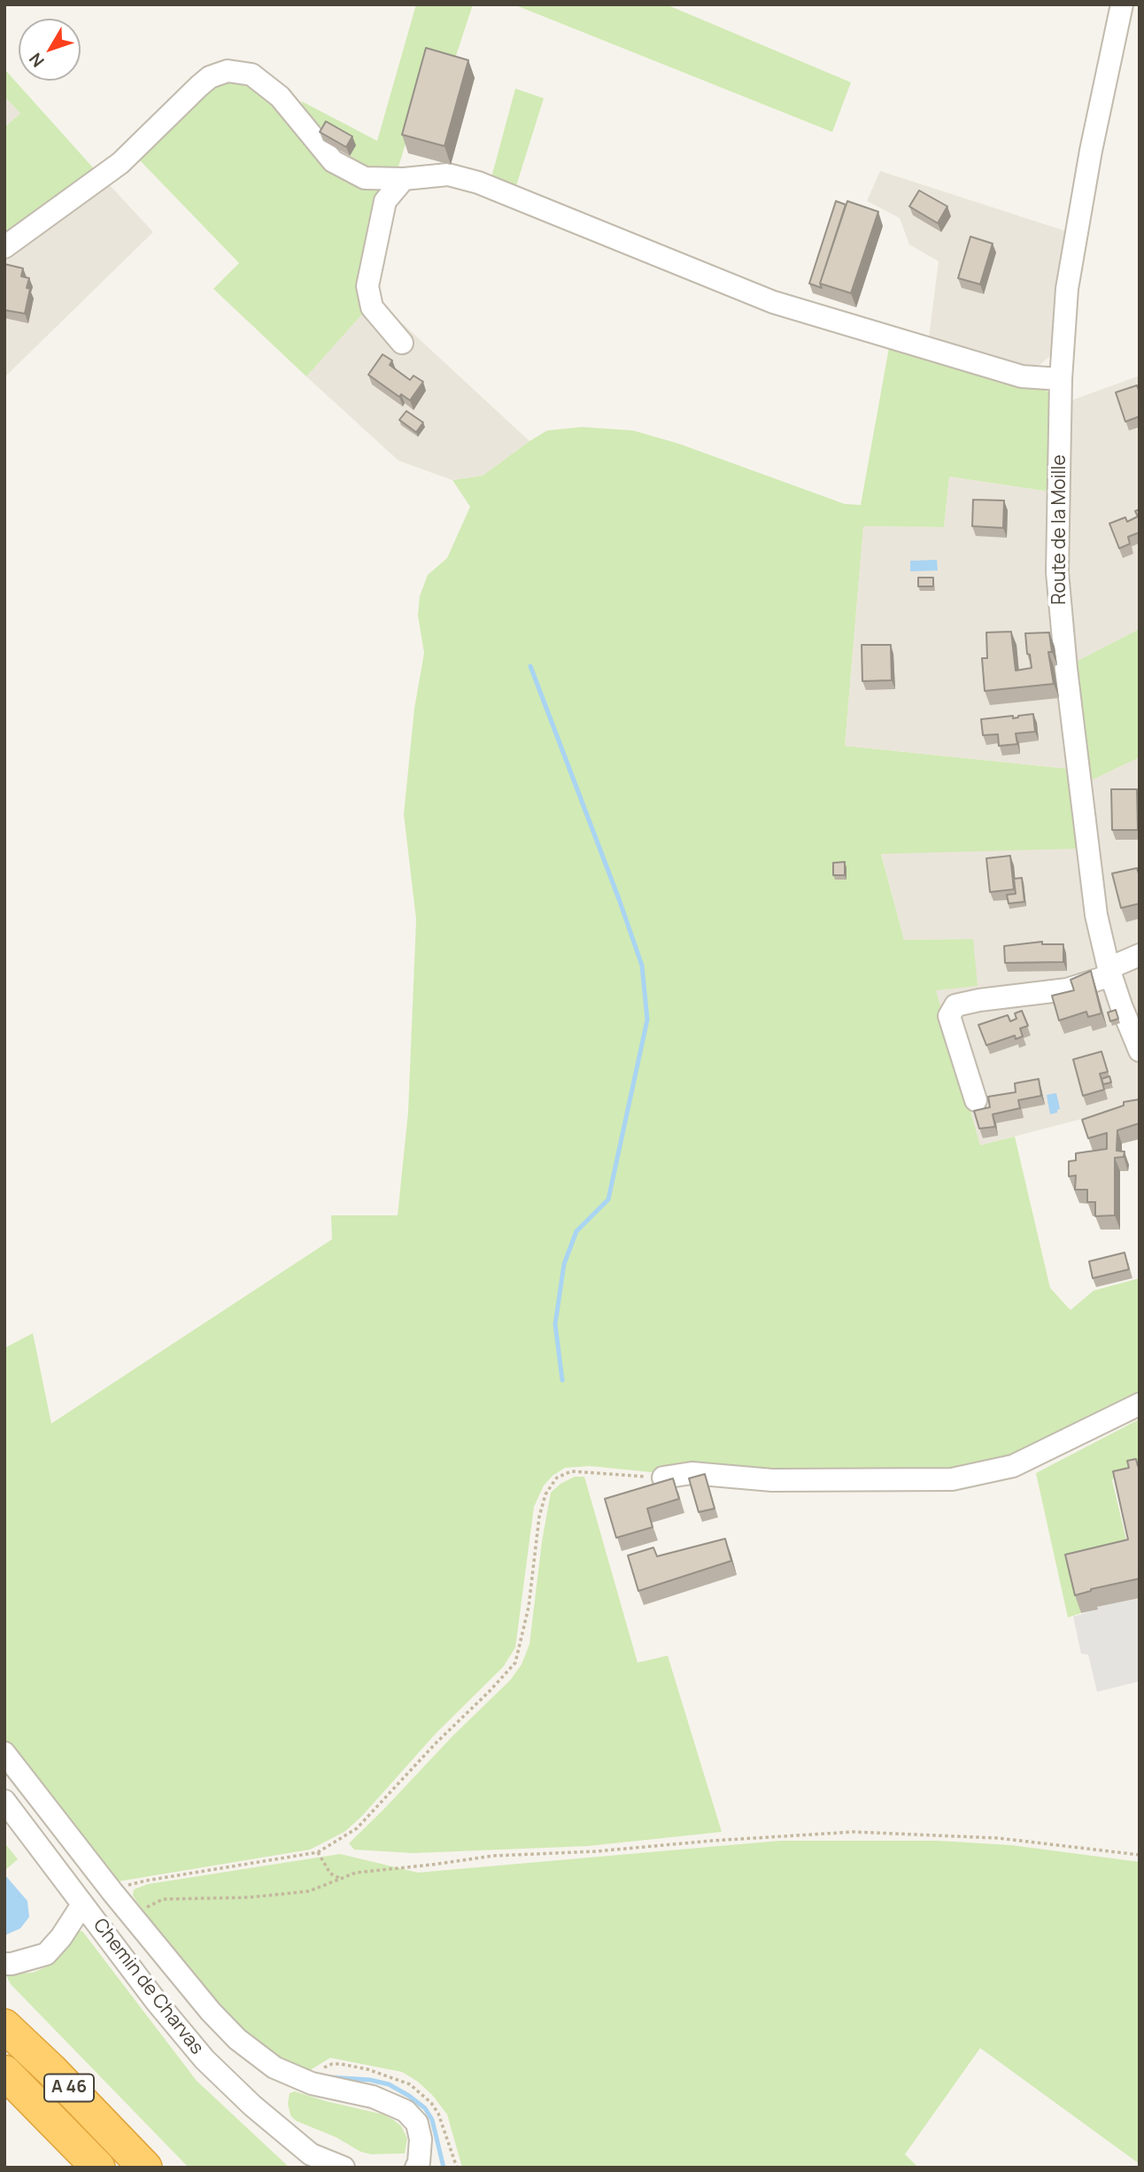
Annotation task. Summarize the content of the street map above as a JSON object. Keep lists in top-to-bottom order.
{
  "streets": {
    "highway": ["A 46"],
    "street": ["Route de la Moille", "Chemin de Charvas"]
  },
  "north": "bottom left"
}
